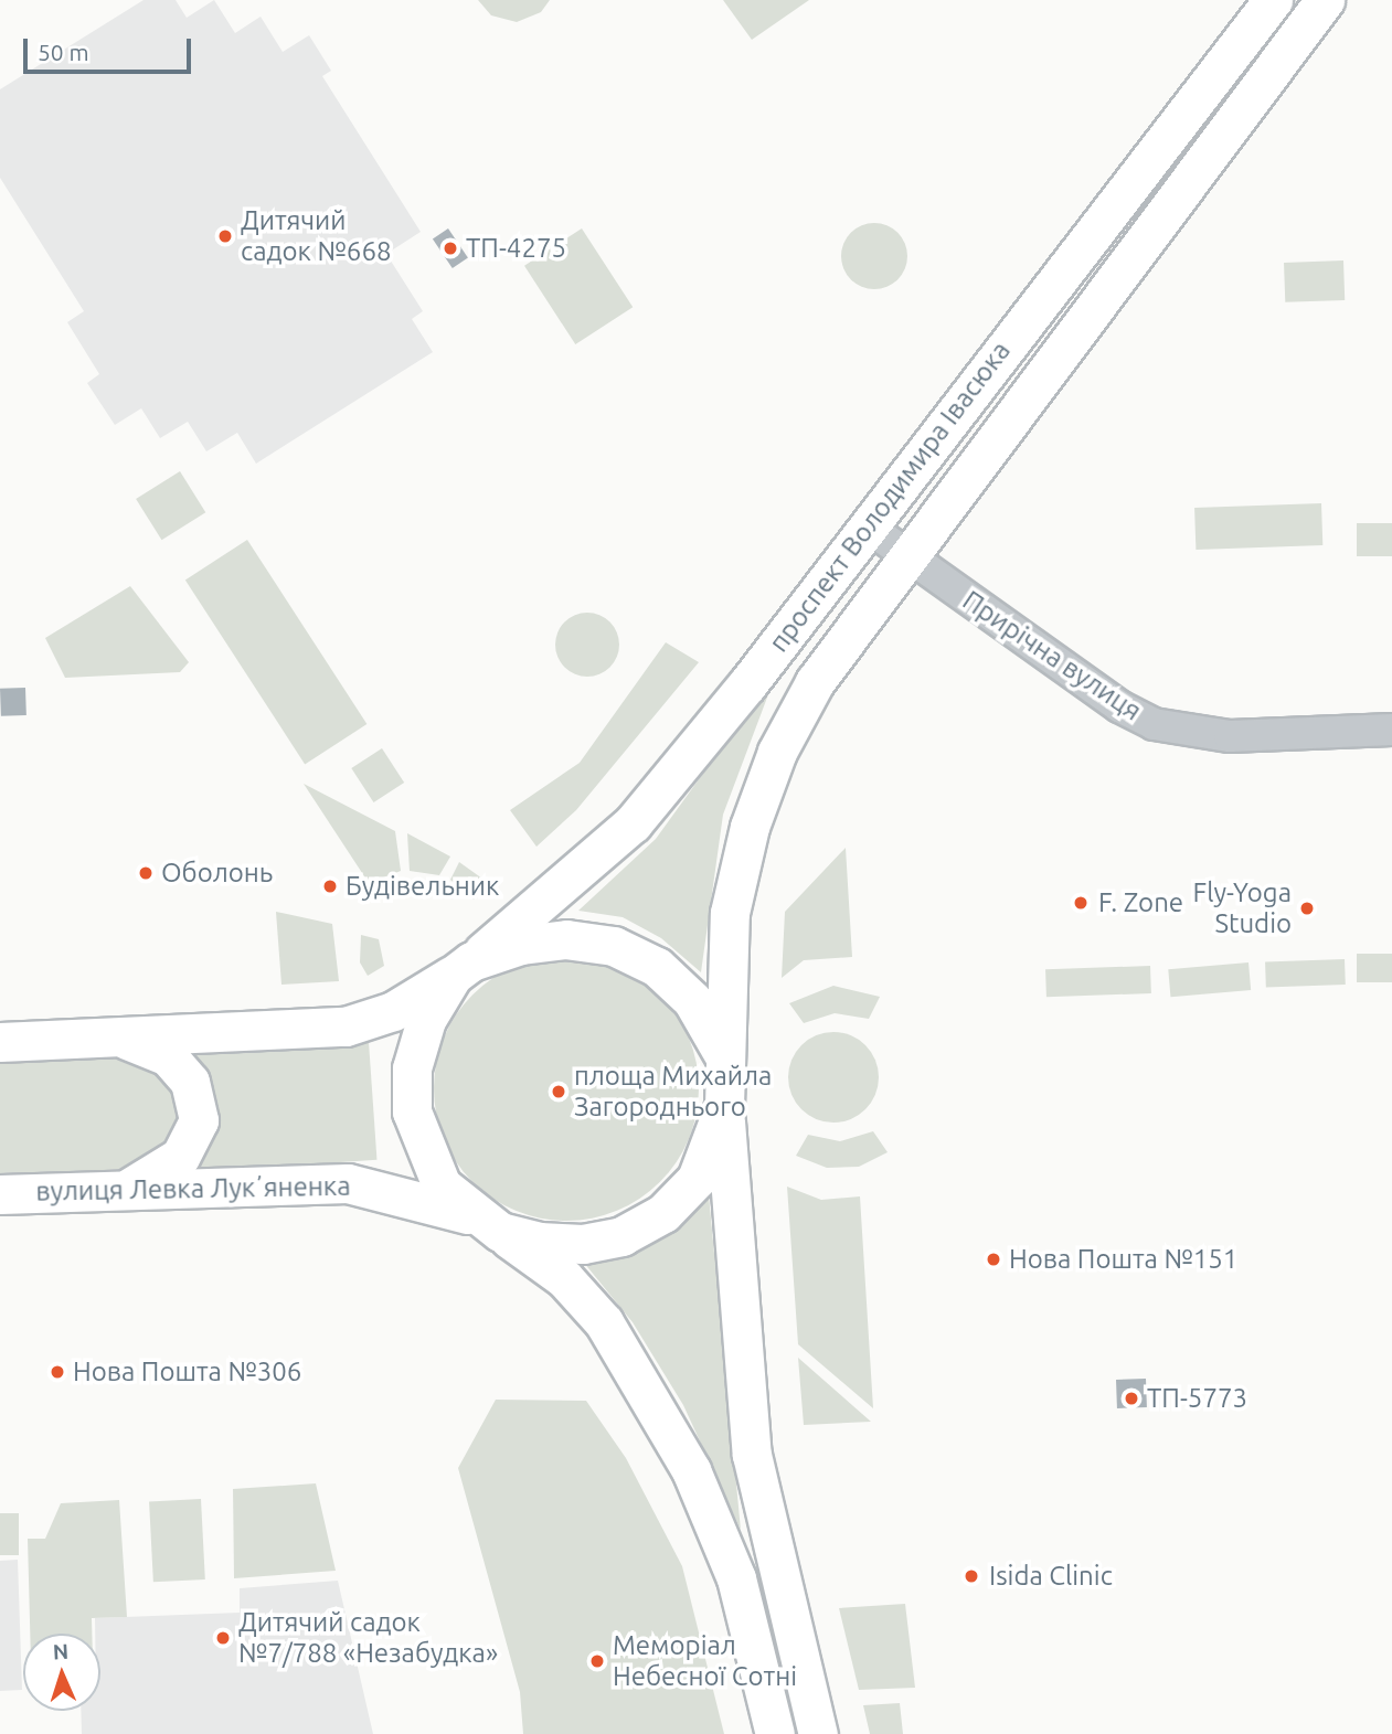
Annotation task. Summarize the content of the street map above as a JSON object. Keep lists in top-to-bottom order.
{
  "streets": {
    "main road": ["проспект Володимира Івасюка", "вулиця Левка Лукʼяненка"],
    "street": ["Прирічна вулиця"]
  },
  "crossings": [
    ["проспект Володимира Івасюка", "Прирічна вулиця"]
  ],
  "places": [
    "Дитячий садок №668",
    "ТП-4275",
    "Оболонь",
    "Будівельник",
    "F. Zone",
    "Fly-Yoga Studio",
    "площа Михайла Загороднього",
    "Нова Пошта №151",
    "Нова Пошта №306",
    "ТП-5773",
    "Isida Clinic",
    "Дитячий садок №7/788 «Незабудка»",
    "Меморіал Небесної Сотні"
  ],
  "scale_bar": "50 m",
  "north": "top"
}
